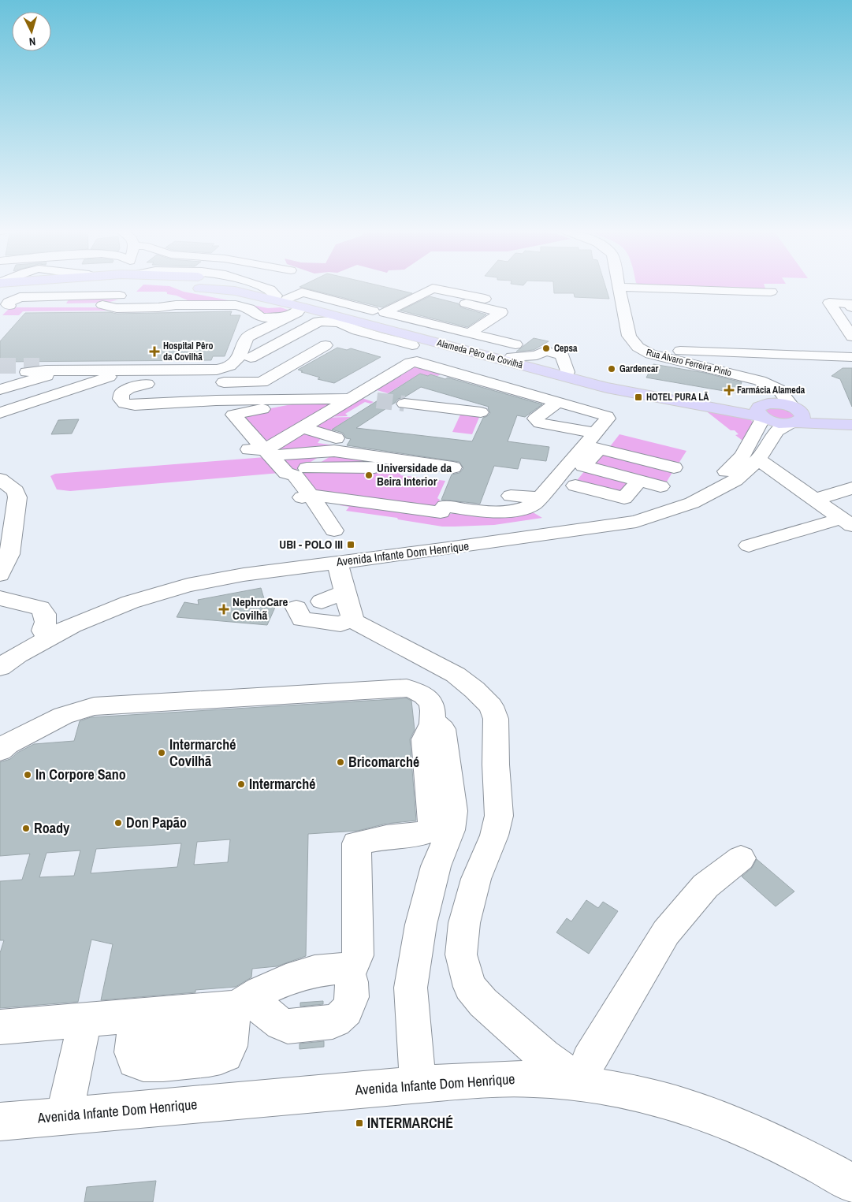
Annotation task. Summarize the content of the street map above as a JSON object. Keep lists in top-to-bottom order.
{
  "streets": {
    "main road": ["Alameda Pêro da Covilhã"],
    "street": ["Rua Álvaro Ferreira Pinto", "Avenida Infante Dom Henrique"]
  },
  "crossings": [
    ["Alameda Pêro da Covilhã", "Avenida Infante Dom Henrique"],
    ["Rua Álvaro Ferreira Pinto", "Avenida Infante Dom Henrique"]
  ],
  "places": {
    "other": [
      "Cepsa",
      "Gardencar",
      "Universidade da Beira Interior",
      "Intermarché Covilhã",
      "Bricomarché",
      "In Corpore Sano",
      "Intermarché",
      "Don Papão",
      "Roady"
    ],
    "health": ["Hospital Pêro da Covilhã", "Farmácia Alameda", "NephroCare Covilhã"],
    "transit": ["HOTEL PURA LÃ", "UBI - POLO III", "INTERMARCHÉ"]
  },
  "north": "bottom"
}
